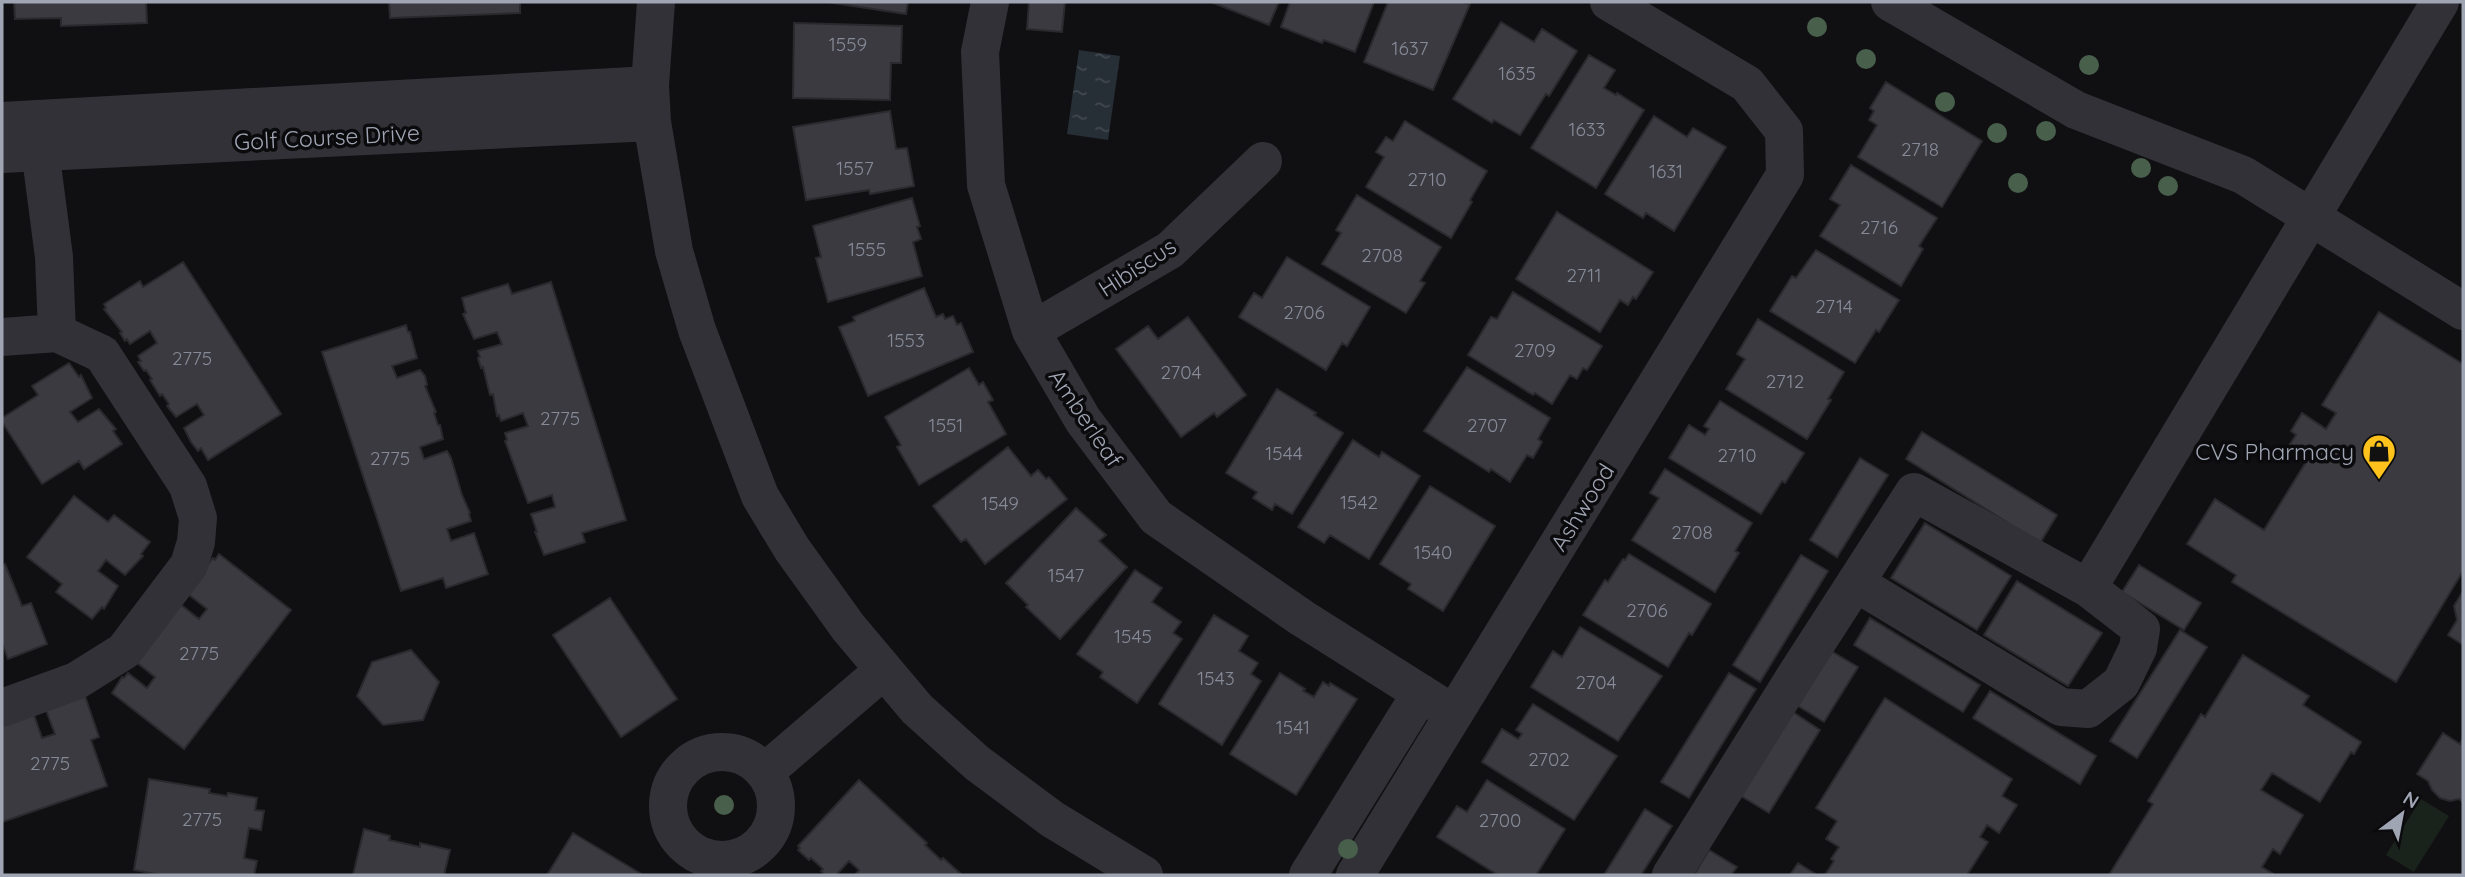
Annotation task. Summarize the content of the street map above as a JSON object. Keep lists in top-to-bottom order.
{
  "streets": {
    "street": [
      "Golf Course Drive",
      "Hibiscus",
      "Amberleaf",
      "Ashwood"
    ]
  },
  "crossings": [
    ["Hibiscus", "Amberleaf"],
    ["Amberleaf", "Ashwood"]
  ],
  "places": {
    "shop": ["CVS Pharmacy"]
  },
  "house_numbers": [
    "1559",
    "1637",
    "1635",
    "1633",
    "2718",
    "1557",
    "1631",
    "2710",
    "2716",
    "1555",
    "2708",
    "2711",
    "2714",
    "2706",
    "1553",
    "2709",
    "2775",
    "2704",
    "2712",
    "2775",
    "1551",
    "2707",
    "1544",
    "2710",
    "2775",
    "1542",
    "1549",
    "2708",
    "1540",
    "1547",
    "2706",
    "1545",
    "2775",
    "1543",
    "2704",
    "1541",
    "2702",
    "2775",
    "2775",
    "2700"
  ],
  "north": "top right"
}
